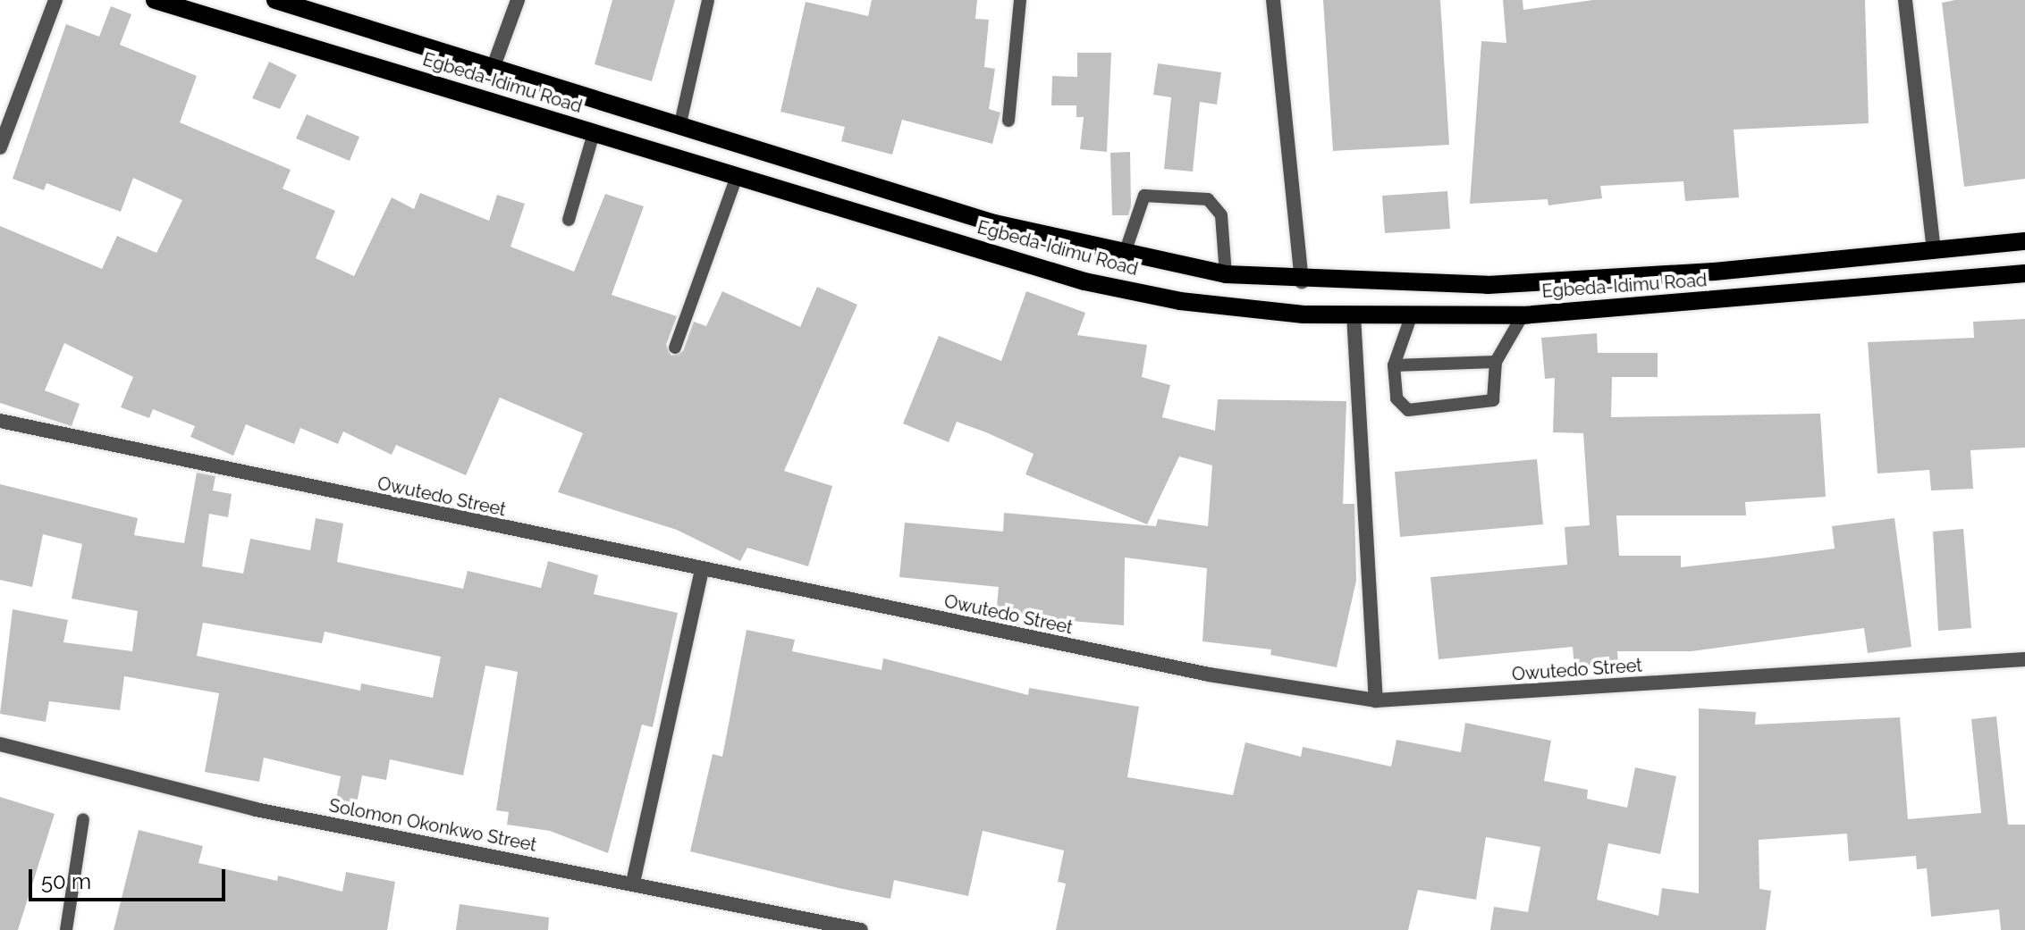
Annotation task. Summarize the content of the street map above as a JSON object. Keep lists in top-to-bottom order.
{
  "streets": {
    "main road": ["Egbeda-Idimu Road"],
    "street": ["Owutedo Street", "Solomon Okonkwo Street"]
  },
  "scale_bar": "50 m"
}
